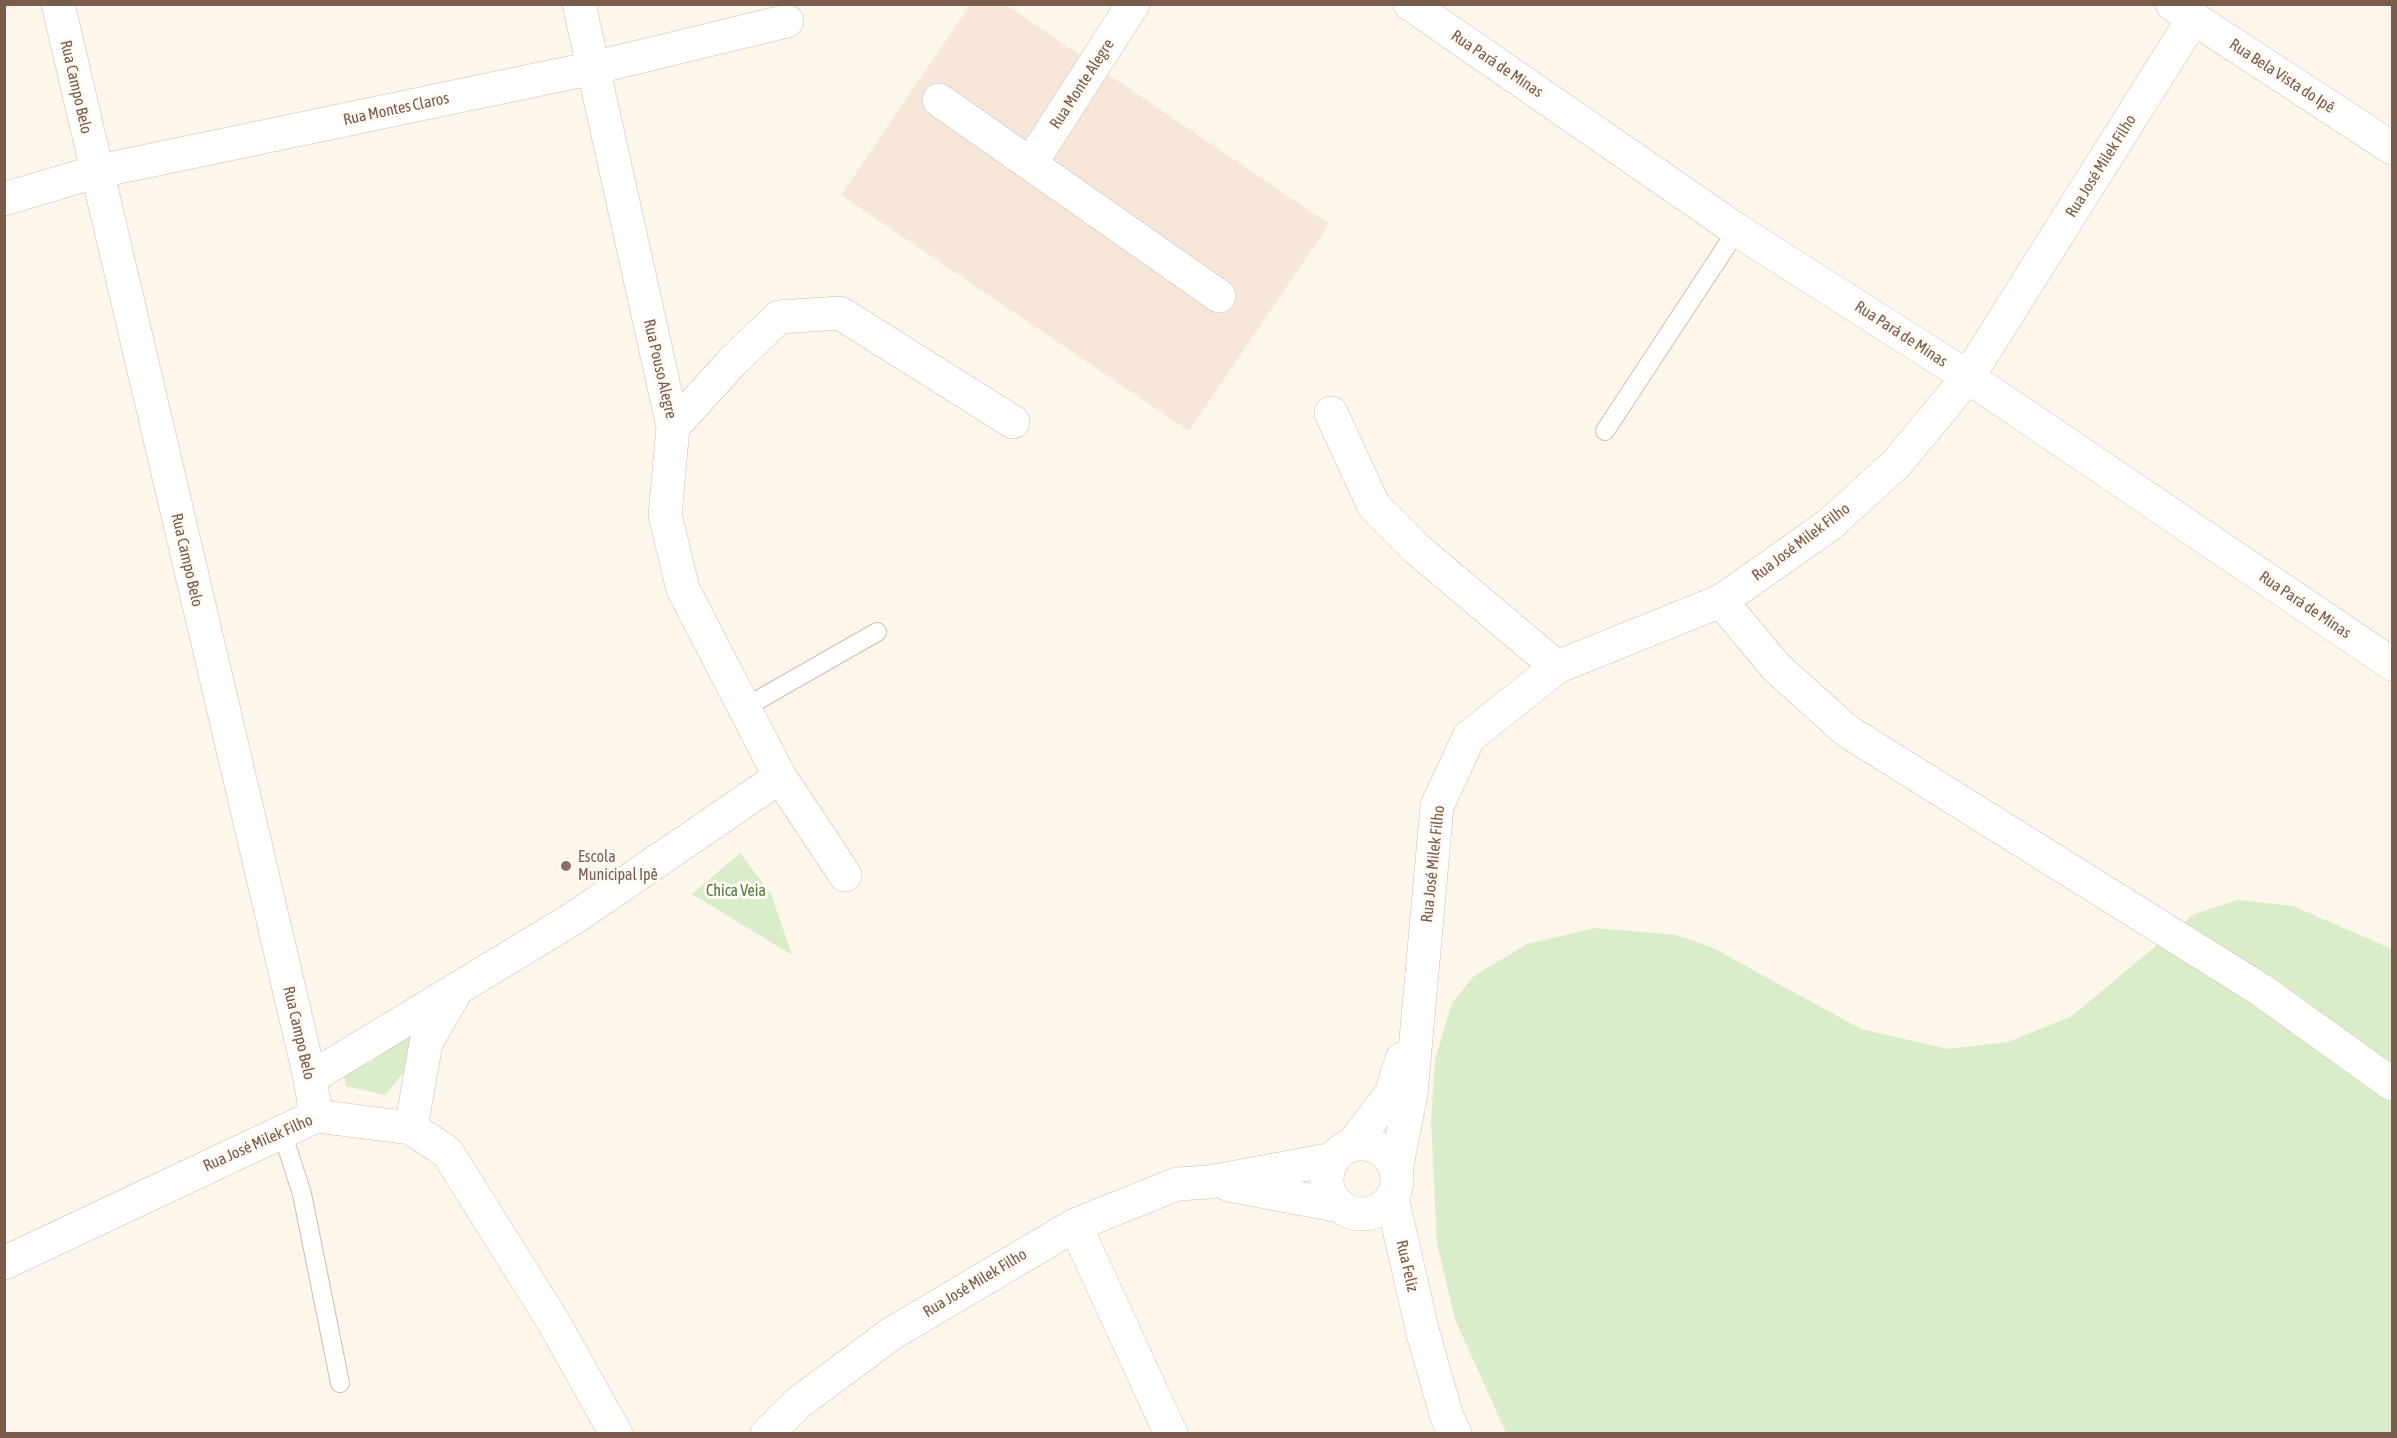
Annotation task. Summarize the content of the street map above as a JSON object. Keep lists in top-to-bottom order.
{
  "streets": {
    "street": [
      "Rua Pará de Minas",
      "Rua Bela Vista do Ipê",
      "Rua Monte Alegre",
      "Rua Campo Belo",
      "Rua Montes Claros",
      "Rua José Milek Filho",
      "Rua Pouso Alegre",
      "Rua Feliz"
    ]
  },
  "crossings": [
    ["Rua Pará de Minas", "Rua José Milek Filho"],
    ["Rua Bela Vista do Ipê", "Rua José Milek Filho"],
    ["Rua Campo Belo", "Rua Montes Claros"],
    ["Rua Campo Belo", "Rua José Milek Filho"],
    ["Rua Montes Claros", "Rua Pouso Alegre"],
    ["Rua José Milek Filho", "Rua Feliz"]
  ],
  "parks": ["Chica Veia"],
  "places": ["Escola Municipal Ipê"]
}
